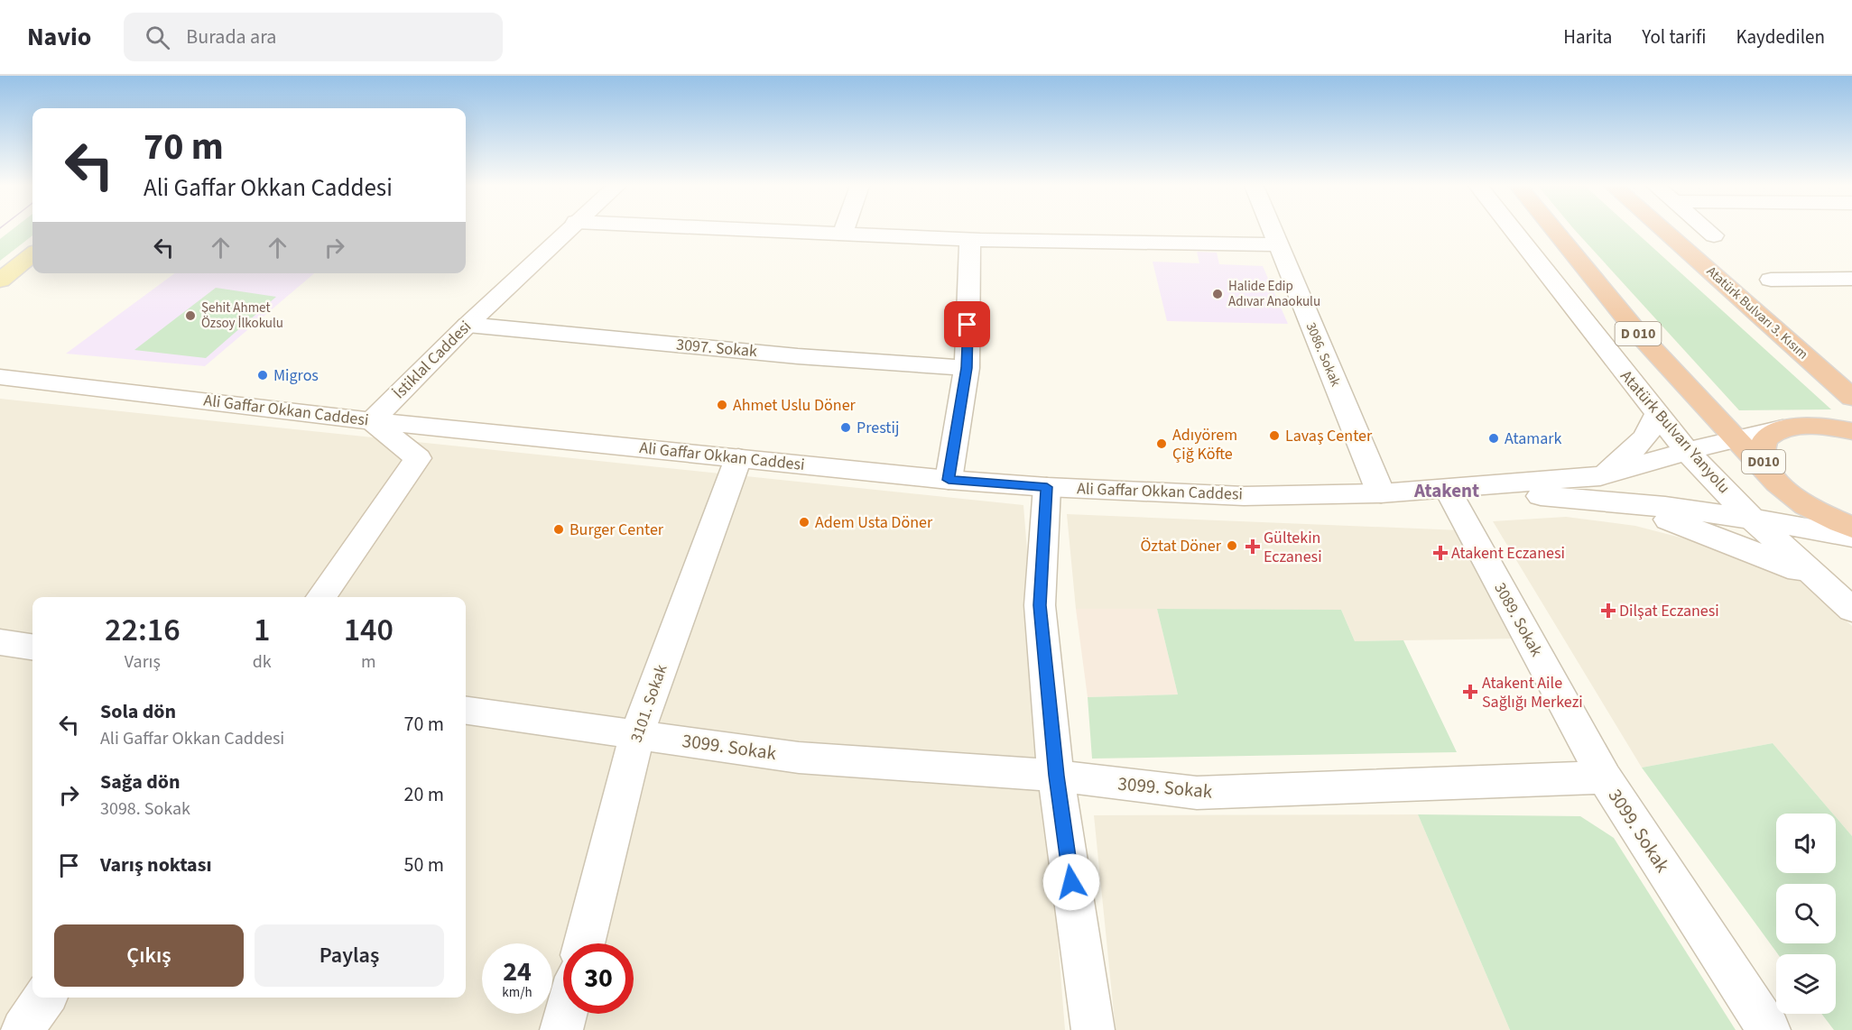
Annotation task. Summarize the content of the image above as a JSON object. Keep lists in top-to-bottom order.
{
  "streets": {
    "highway": ["Atatürk Bulvarı 3. Kısım", "D 010", "D010"],
    "street": [
      "3097. Sokak",
      "3086. Sokak",
      "İstiklal Caddesi",
      "Ali Gaffar Okkan Caddesi",
      "Atatürk Bulvarı Yanyolu",
      "3089. Sokak",
      "3101. Sokak",
      "3099. Sokak"
    ]
  },
  "crossings": [
    ["D 010", "D010"],
    ["3097. Sokak", "İstiklal Caddesi"],
    ["3086. Sokak", "Ali Gaffar Okkan Caddesi"],
    ["İstiklal Caddesi", "Ali Gaffar Okkan Caddesi"],
    ["Ali Gaffar Okkan Caddesi", "3089. Sokak"],
    ["Ali Gaffar Okkan Caddesi", "3101. Sokak"],
    ["3089. Sokak", "3099. Sokak"],
    ["3101. Sokak", "3099. Sokak"]
  ],
  "districts": ["Atakent"],
  "places": {
    "other": [
      "Halide Edip Adıvar Anaokulu",
      "Şehit Ahmet Özsoy İlkokulu",
      "Migros",
      "Ahmet Uslu Döner",
      "Prestij",
      "Lavaş Center",
      "Atamark",
      "Adıyörem Çiğ Köfte",
      "Adem Usta Döner",
      "Burger Center",
      "Öztat Döner"
    ],
    "health": [
      "Gültekin Eczanesi",
      "Atakent Eczanesi",
      "Dilşat Eczanesi",
      "Atakent Aile Sağlığı Merkezi"
    ]
  },
  "page": {
    "header": "Navio",
    "search": "Burada ara",
    "nav": ["Harita", "Yol tarifi", "Kaydedilen"],
    "turn": ["70 m", "Ali Gaffar Okkan Caddesi"],
    "eta": [
      "22:16",
      "Varış",
      "1",
      "dk",
      "140",
      "m"
    ],
    "list": [
      {
        "name": "Sola dön",
        "note": "Ali Gaffar Okkan Caddesi",
        "value": "70 m"
      },
      {
        "name": "Sağa dön",
        "note": "3098. Sokak",
        "value": "20 m"
      },
      {
        "name": "Varış noktası",
        "value": "50 m"
      }
    ],
    "buttons": ["Çıkış", "Paylaş"],
    "speed": "24 km/h",
    "limit": "30"
  }
}
